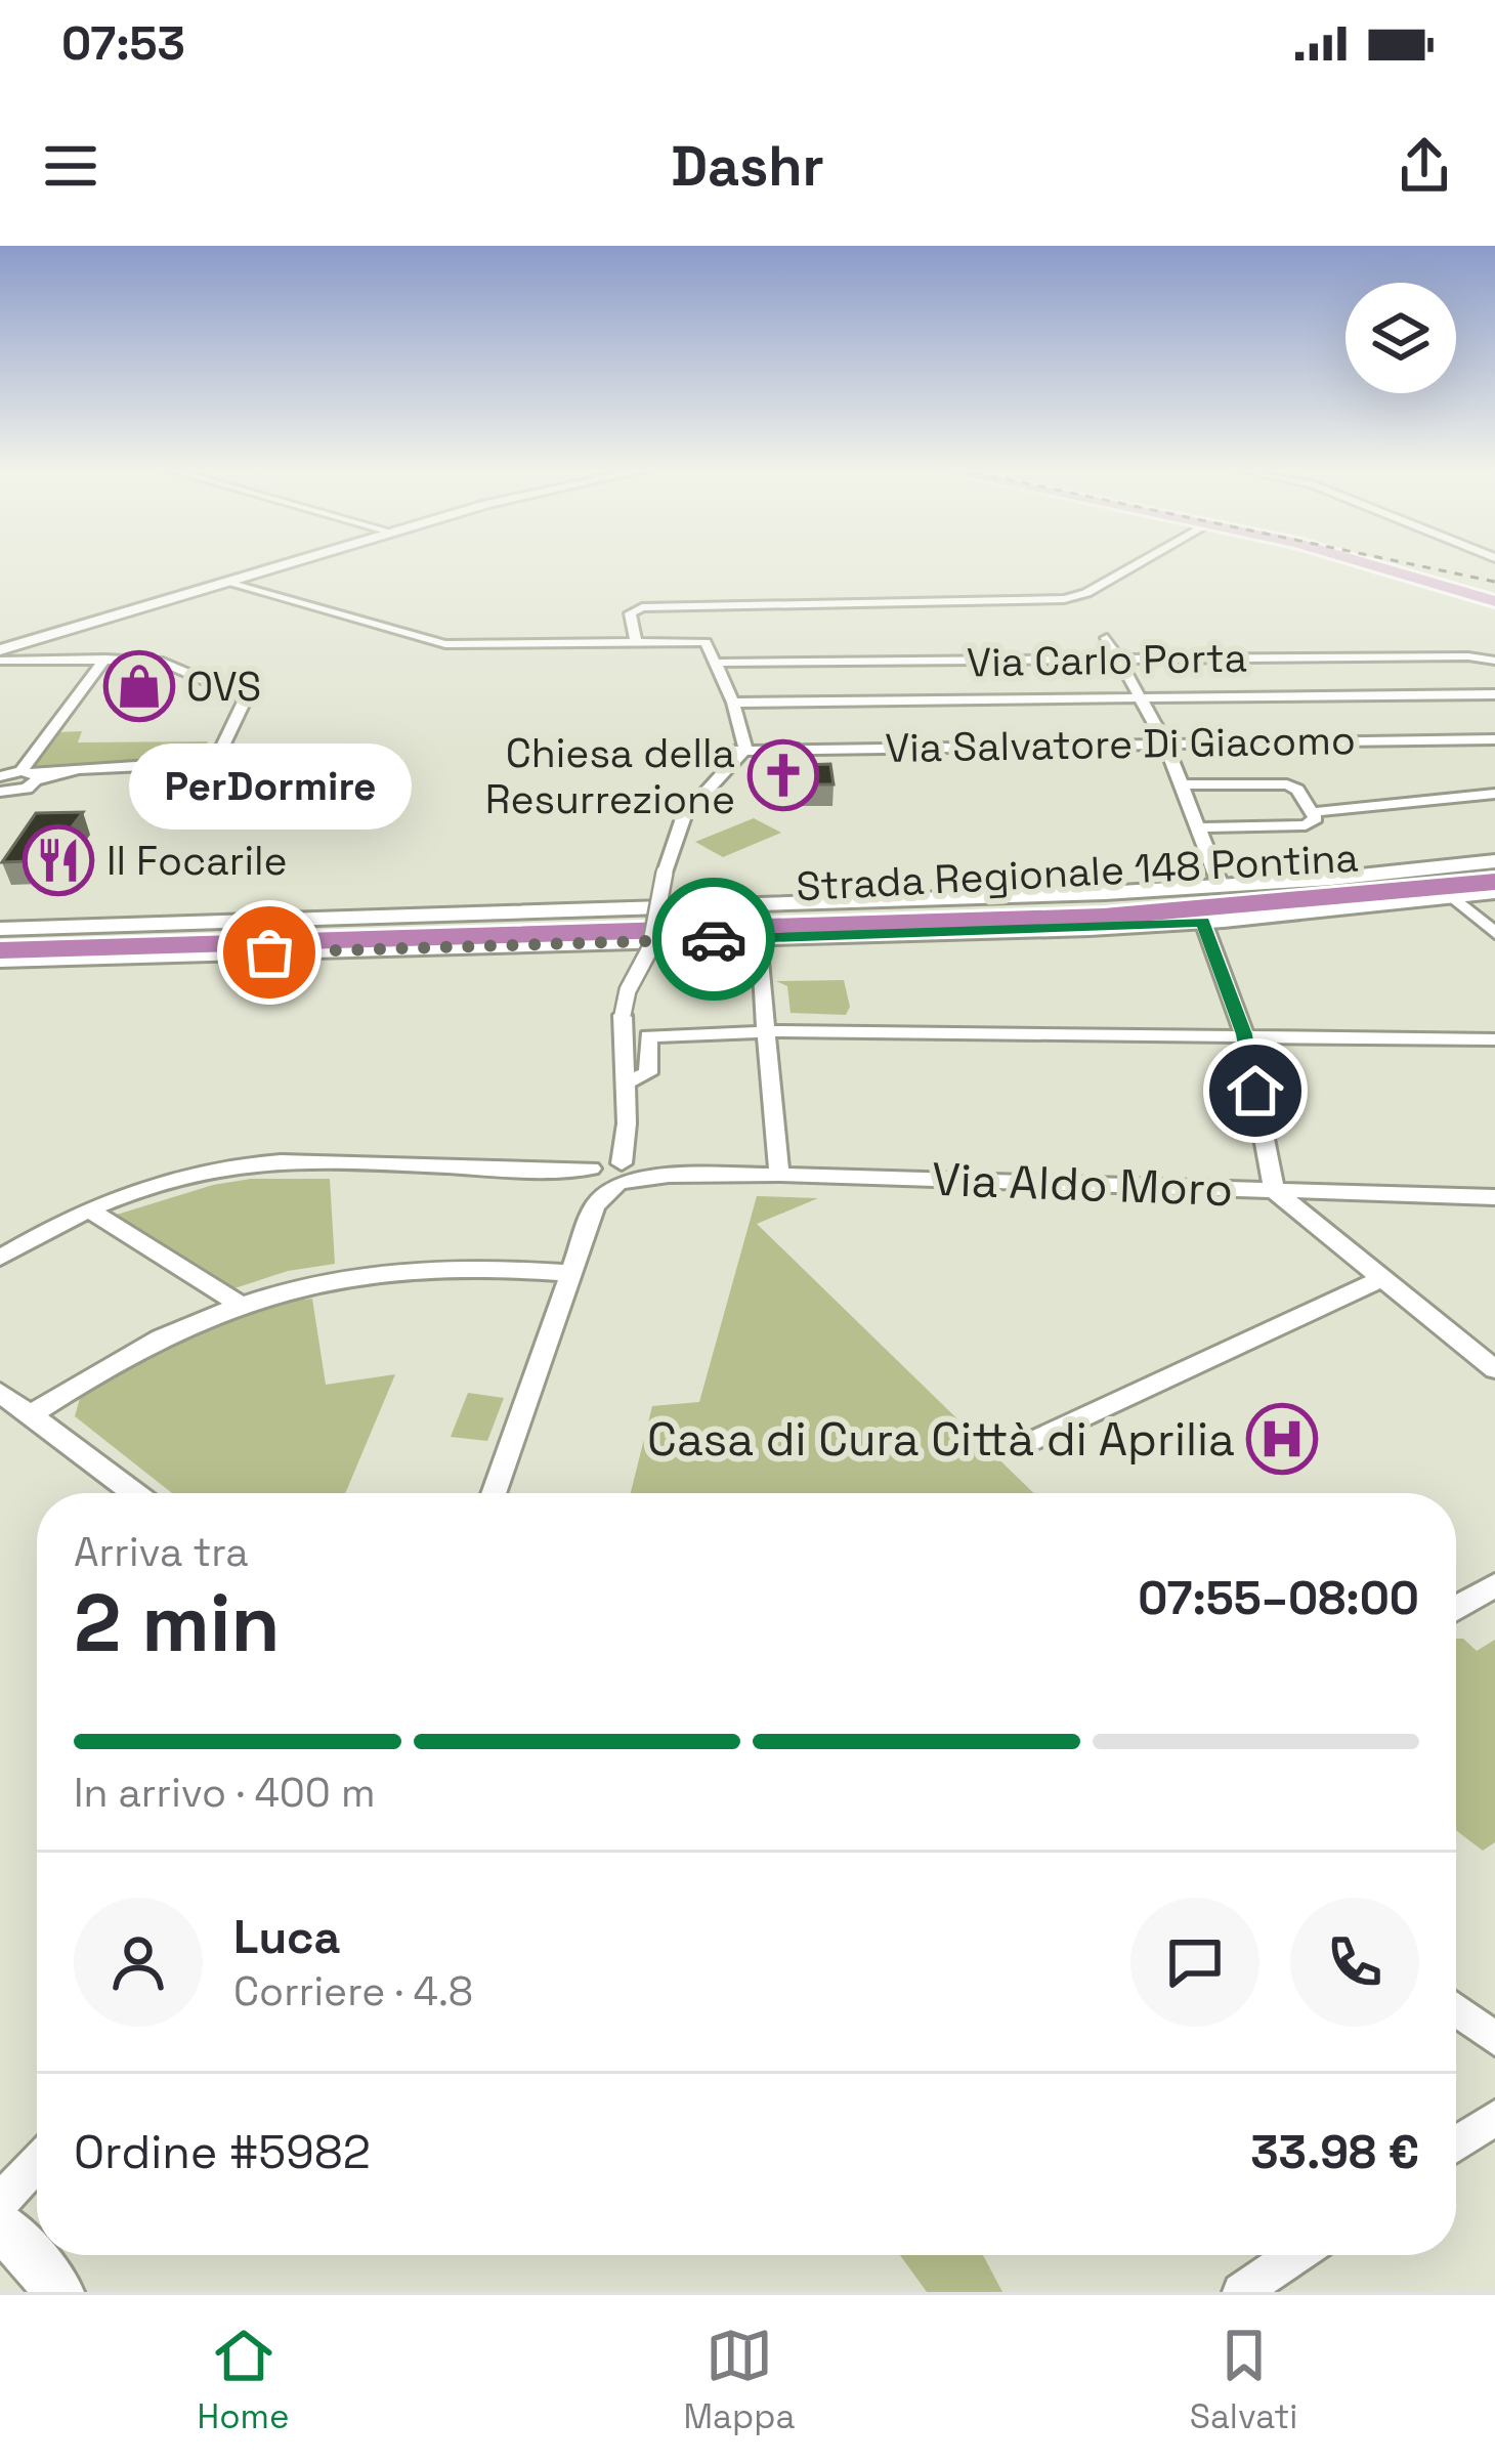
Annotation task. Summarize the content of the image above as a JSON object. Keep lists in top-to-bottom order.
{
  "streets": {
    "highway": ["Strada Regionale 148 Pontina"],
    "street": ["Via Carlo Porta", "Via Salvatore Di Giacomo", "Via Aldo Moro"]
  },
  "places": {
    "shop": ["OVS"],
    "church": ["Chiesa della Resurrezione"],
    "restaurant": ["Il Focarile"],
    "other": ["PerDormire"],
    "hospital": ["Casa di Cura Città di Aprilia"]
  },
  "page": {
    "status": "07:53",
    "header": "Dashr",
    "bubble": "PerDormire",
    "heading": ["2 min", "Arriva tra", "07:55–08:00"],
    "panel": [
      "Luca",
      "Corriere · 4.8",
      "Ordine #5982",
      "33.98 €"
    ],
    "bar": "In arrivo · 400 m",
    "tabs": ["Home", "Mappa", "Salvati"]
  }
}
